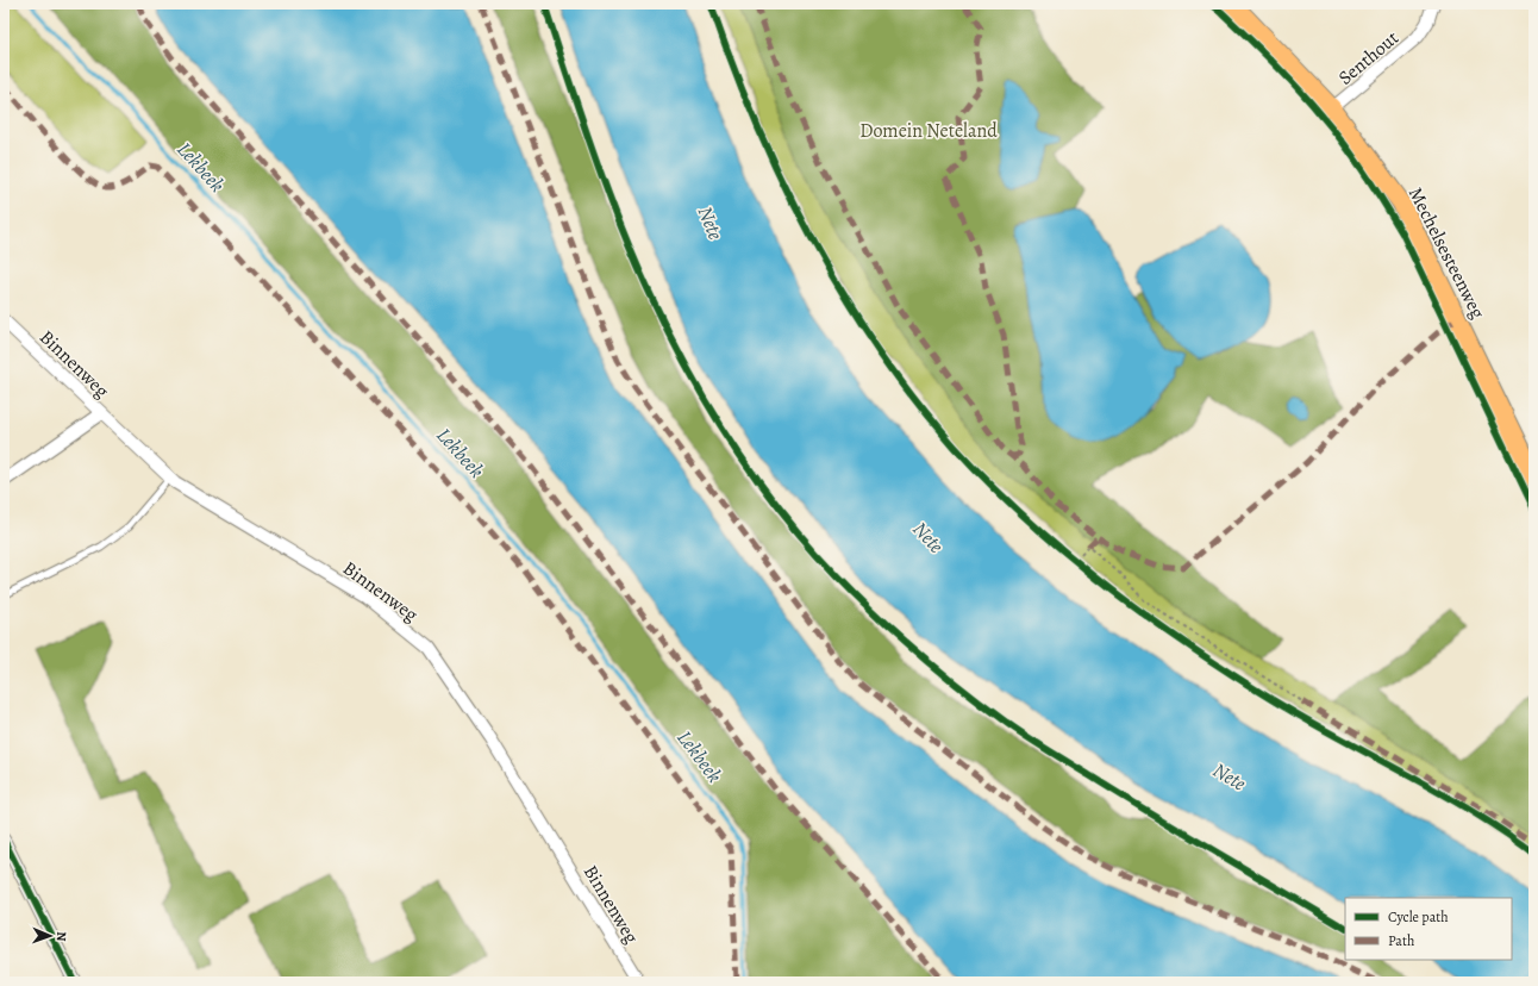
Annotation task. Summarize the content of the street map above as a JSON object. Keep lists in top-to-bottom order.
{
  "streets": {
    "main road": ["Mechelsesteenweg"],
    "street": ["Senthout", "Binnenweg"]
  },
  "crossings": [
    ["Senthout", "Mechelsesteenweg"]
  ],
  "water": ["Lekbeek", "Nete"],
  "parks": ["Domein Neteland"],
  "legend": ["Cycle path", "Path"],
  "north": "right"
}
